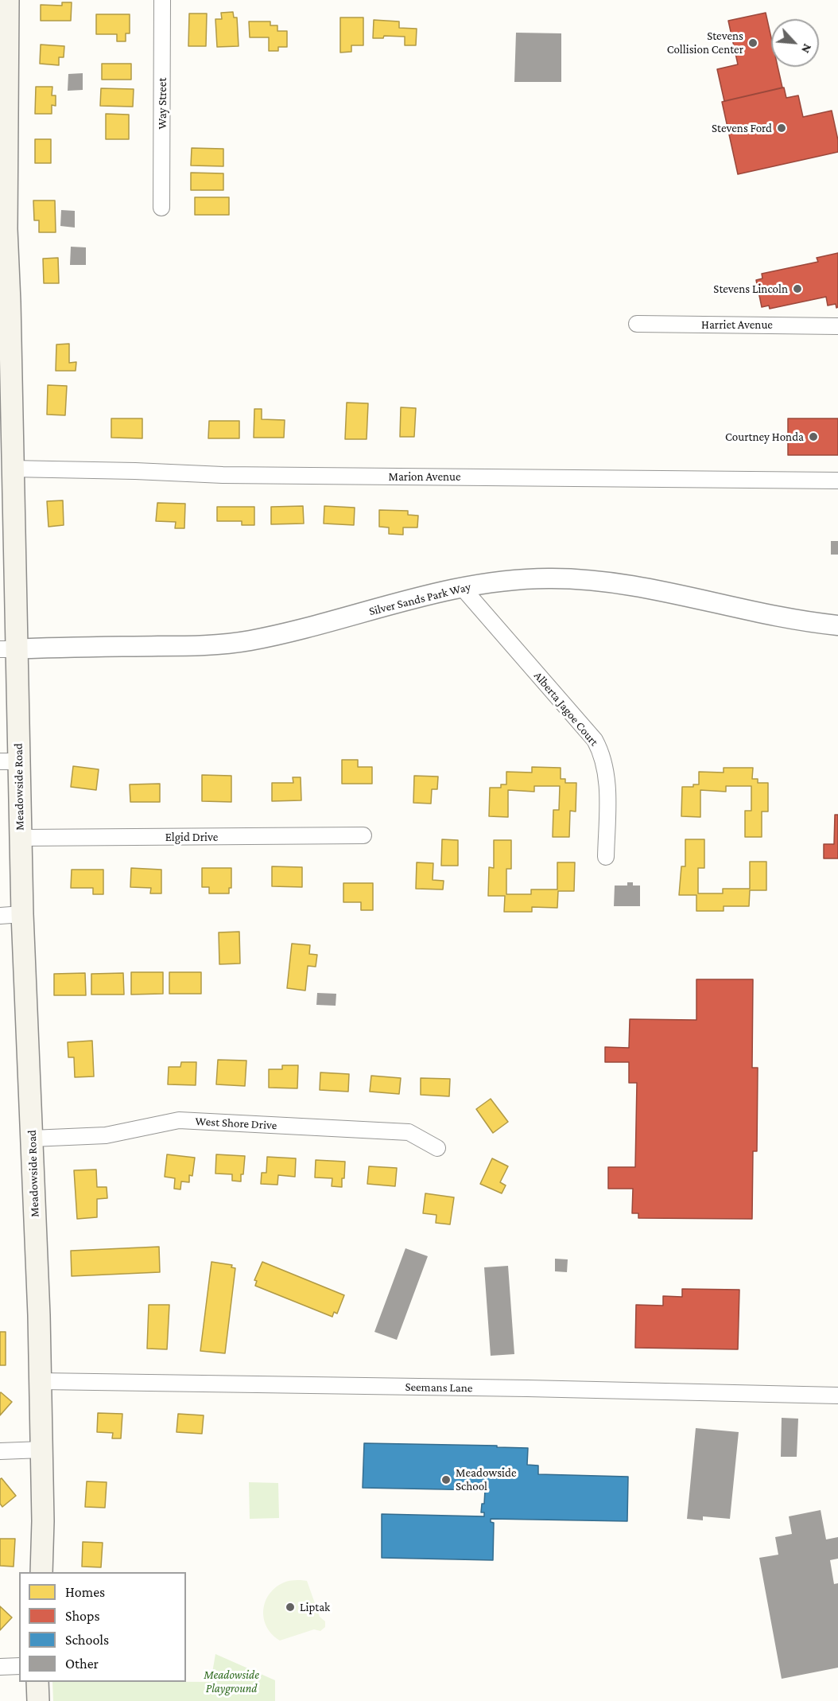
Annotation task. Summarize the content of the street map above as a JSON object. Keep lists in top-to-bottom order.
{
  "streets": {
    "main road": ["Meadowside Road"],
    "street": [
      "Way Street",
      "Harriet Avenue",
      "Marion Avenue",
      "Silver Sands Park Way",
      "Alberta Jagoe Court",
      "Elgid Drive",
      "West Shore Drive",
      "Seemans Lane"
    ]
  },
  "crossings": [
    ["Marion Avenue", "Meadowside Road"],
    ["Silver Sands Park Way", "Alberta Jagoe Court"],
    ["Silver Sands Park Way", "Meadowside Road"],
    ["Meadowside Road", "Elgid Drive"],
    ["Meadowside Road", "West Shore Drive"],
    ["Meadowside Road", "Seemans Lane"]
  ],
  "parks": ["Meadowside Playground"],
  "places": [
    "Stevens Collision Center",
    "Stevens Ford",
    "Stevens Lincoln",
    "Courtney Honda",
    "Meadowside School",
    "Liptak"
  ],
  "legend": [
    "Homes",
    "Shops",
    "Schools",
    "Other"
  ],
  "north": "bottom right"
}
